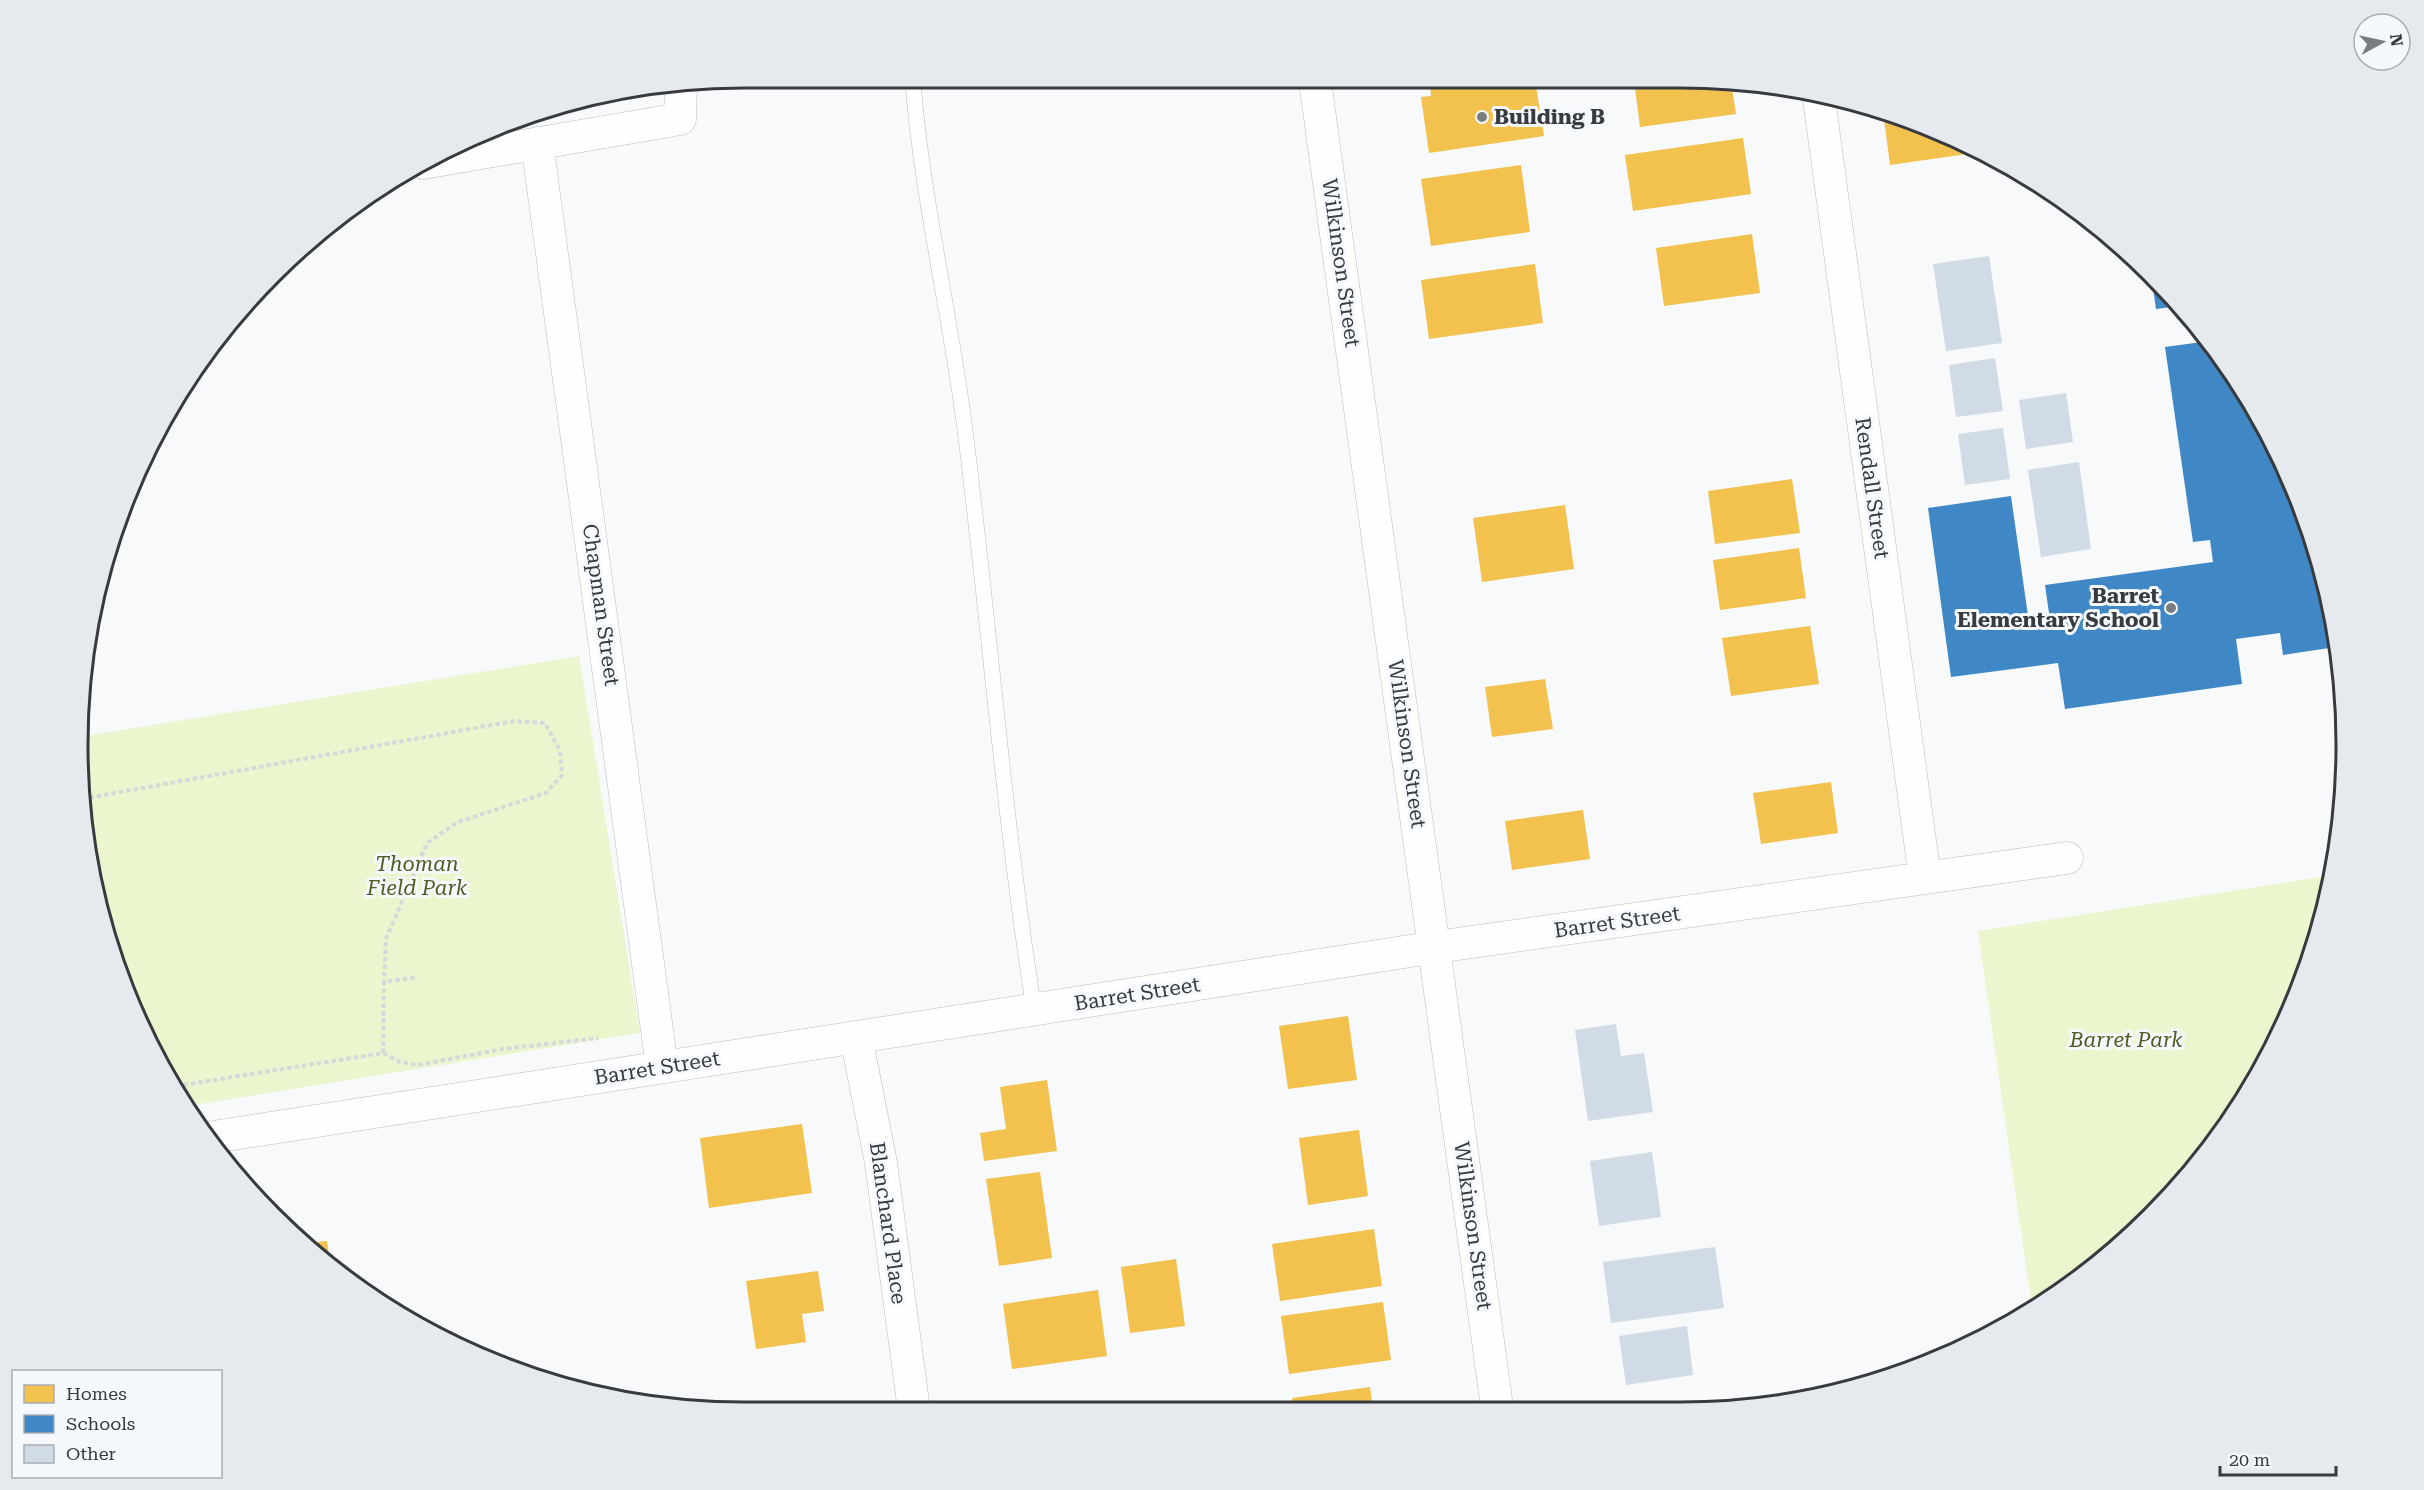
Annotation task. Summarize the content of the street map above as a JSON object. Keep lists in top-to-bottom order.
{
  "streets": {
    "street": [
      "Wilkinson Street",
      "Rendall Street",
      "Chapman Street",
      "Barret Street",
      "Blanchard Place"
    ]
  },
  "crossings": [
    ["Wilkinson Street", "Barret Street"],
    ["Rendall Street", "Barret Street"],
    ["Chapman Street", "Barret Street"],
    ["Barret Street", "Blanchard Place"]
  ],
  "parks": ["Thoman Field Park", "Barret Park"],
  "places": ["Building B", "Barret Elementary School"],
  "legend": ["Homes", "Schools", "Other"],
  "scale_bar": "20 m",
  "north": "right"
}
